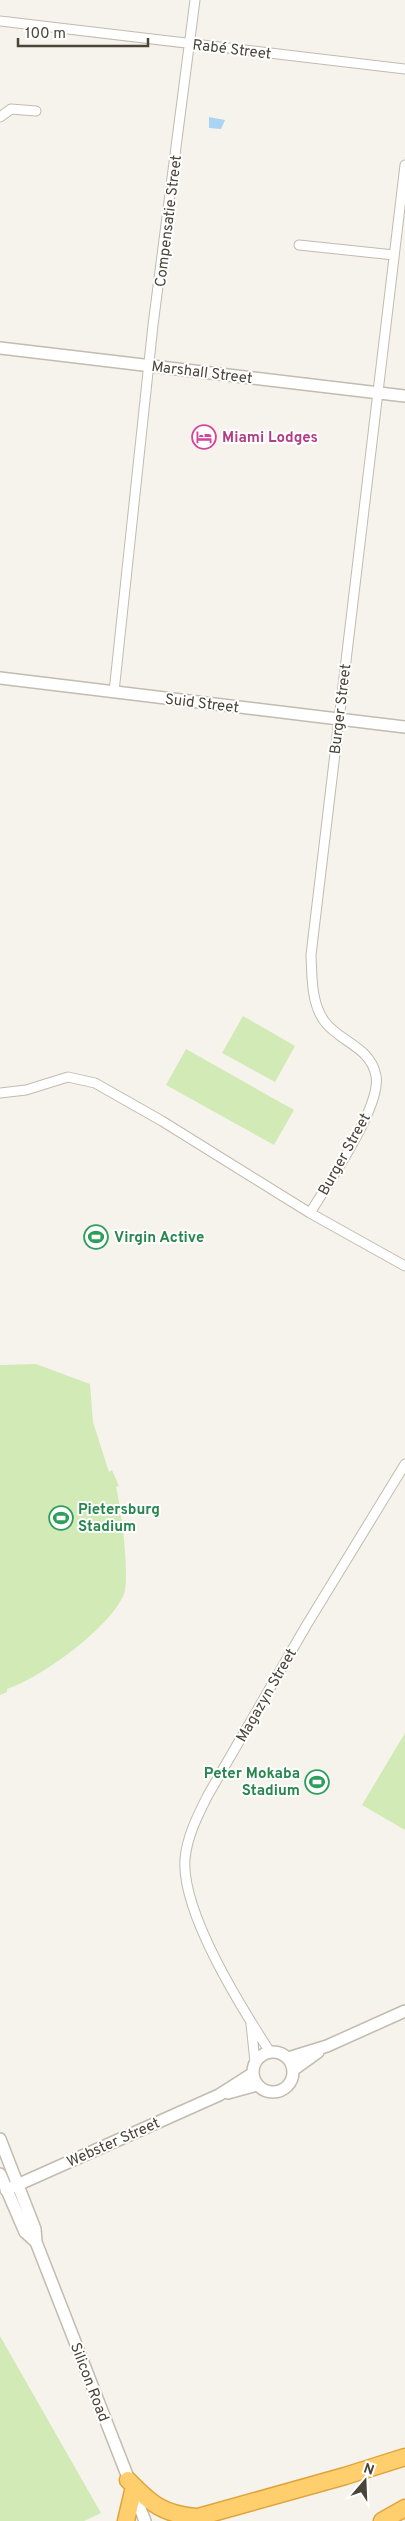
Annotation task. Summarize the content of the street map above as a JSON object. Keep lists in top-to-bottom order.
{
  "streets": {
    "street": [
      "Rabé Street",
      "Compensatie Street",
      "Marshall Street",
      "Suid Street",
      "Burger Street",
      "Magazyn Street",
      "Webster Street",
      "Silicon Road"
    ]
  },
  "crossings": [
    ["Rabé Street", "Compensatie Street"],
    ["Compensatie Street", "Marshall Street"],
    ["Compensatie Street", "Suid Street"],
    ["Marshall Street", "Burger Street"],
    ["Suid Street", "Burger Street"],
    ["Magazyn Street", "Webster Street"],
    ["Webster Street", "Silicon Road"]
  ],
  "places": {
    "hotel": ["Miami Lodges"],
    "sports": ["Virgin Active", "Pietersburg Stadium", "Peter Mokaba Stadium"]
  },
  "scale_bar": "100 m",
  "north": "top"
}
